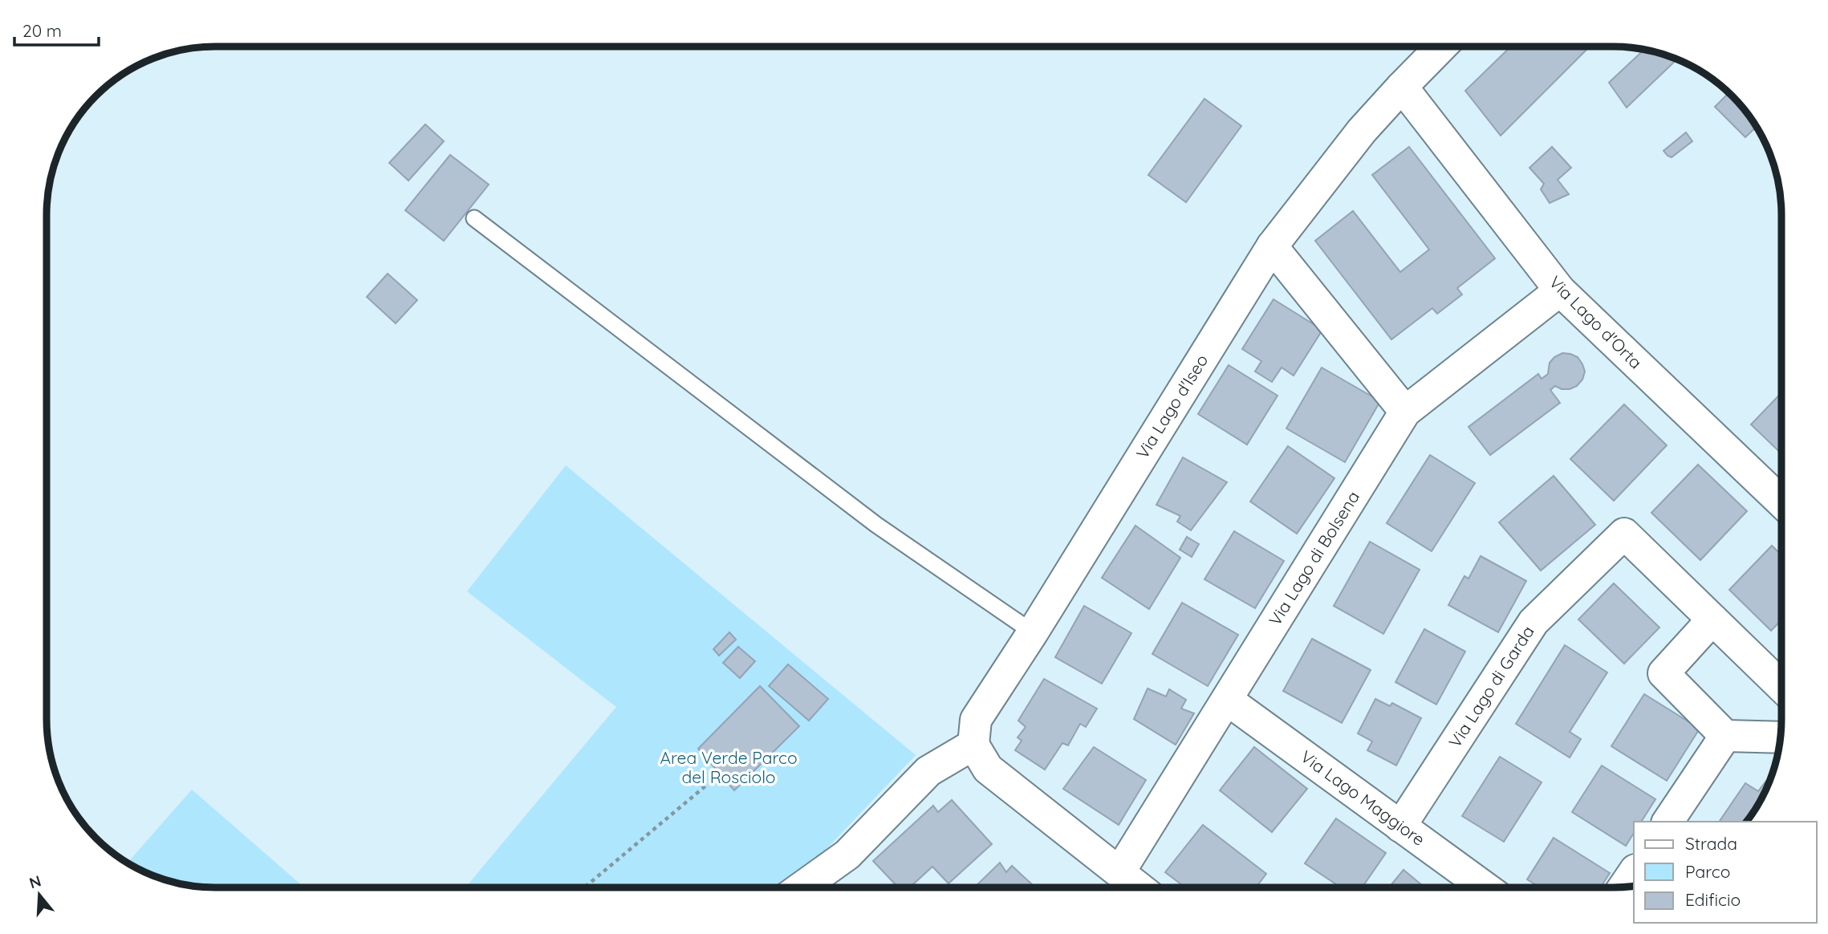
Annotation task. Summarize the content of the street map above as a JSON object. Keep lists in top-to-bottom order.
{
  "streets": {
    "street": [
      "Via Lago d'Orta",
      "Via Lago d'Iseo",
      "Via Lago di Bolsena",
      "Via Lago di Garda",
      "Via Lago Maggiore"
    ]
  },
  "crossings": [
    ["Via Lago d'Orta", "Via Lago d'Iseo"],
    ["Via Lago d'Orta", "Via Lago di Bolsena"],
    ["Via Lago di Bolsena", "Via Lago Maggiore"],
    ["Via Lago di Garda", "Via Lago Maggiore"]
  ],
  "parks": ["Area Verde Parco del Rosciolo"],
  "legend": ["Strada", "Parco", "Edificio"],
  "scale_bar": "20 m",
  "north": "top"
}
